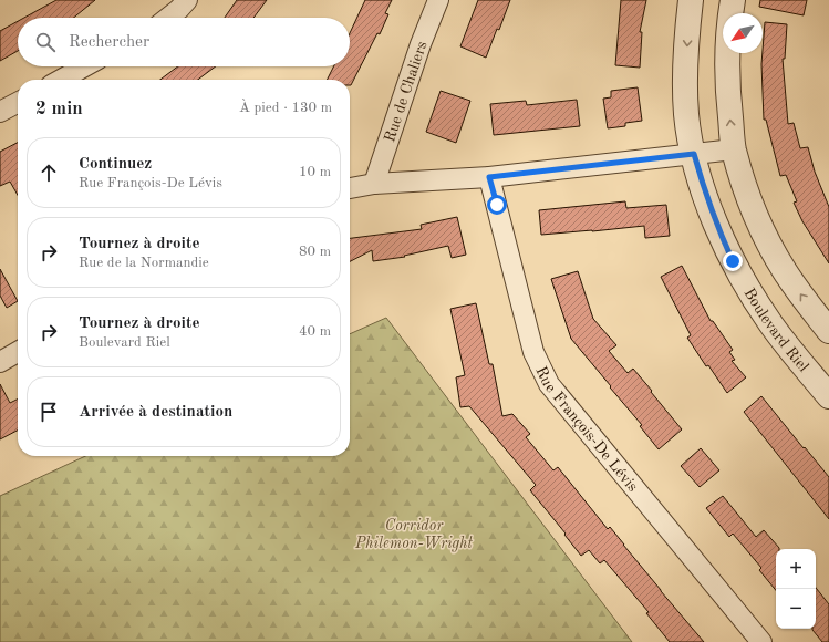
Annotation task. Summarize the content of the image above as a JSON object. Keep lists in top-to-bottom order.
{
  "streets": {
    "street": ["Rue de Chaliers", "Boulevard Riel", "Rue François-De Lévis"]
  },
  "parks": ["Corridor Philemon-Wright"],
  "north": "bottom left",
  "page": {
    "search": "Rechercher",
    "heading": ["2 min", "À pied · 130 m"],
    "list": [
      ["Continuez", "Rue François-De Lévis", "10 m"],
      ["Tournez à droite", "Rue de la Normandie", "80 m"],
      ["Tournez à droite", "Boulevard Riel", "40 m"],
      "Arrivée à destination"
    ],
    "map_buttons": ["+", "−"]
  }
}
